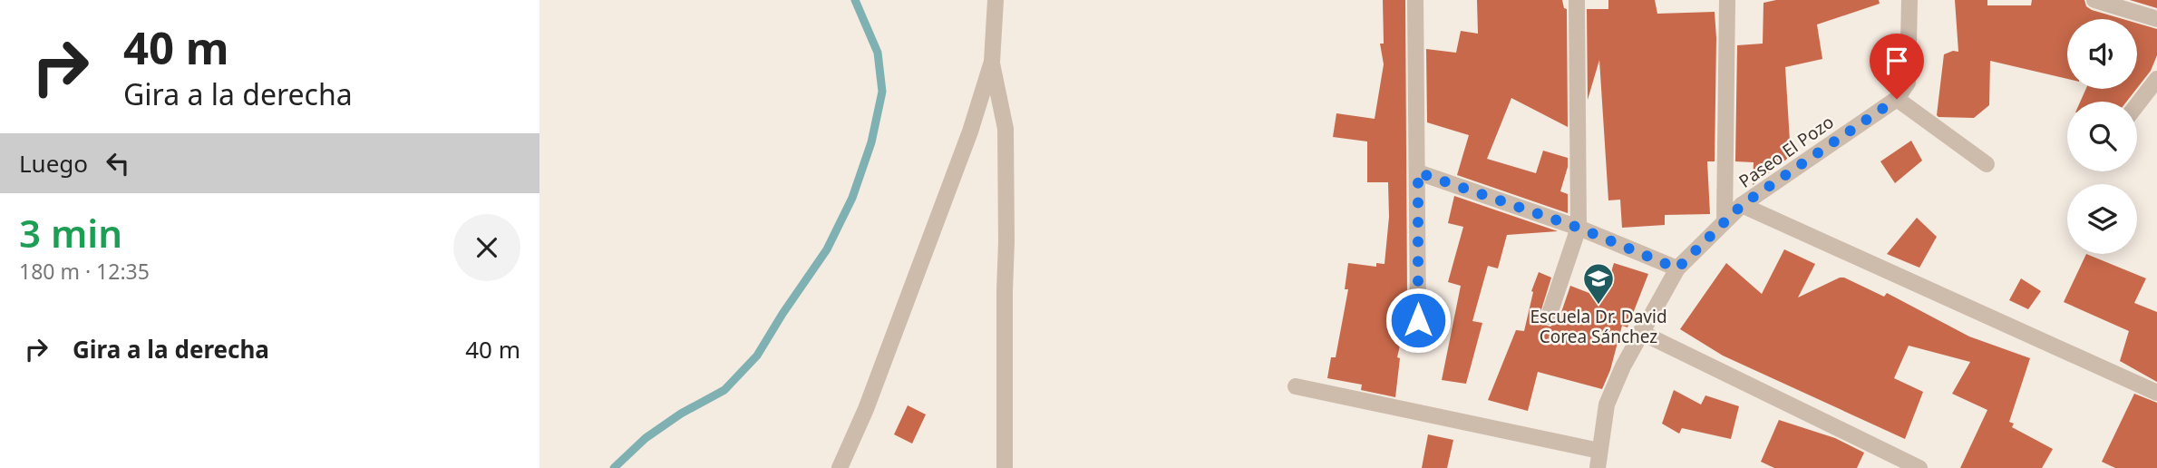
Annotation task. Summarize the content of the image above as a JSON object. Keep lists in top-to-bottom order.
{
  "streets": {
    "street": ["Paseo El Pozo"]
  },
  "places": {
    "school or university": ["Escuela Dr. David Corea Sánchez"]
  },
  "page": {
    "turn": ["40 m", "Gira a la derecha"],
    "then": "Luego",
    "heading": ["3 min", "180 m · 12:35"],
    "list": [
      {
        "name": "Gira a la derecha",
        "value": "40 m"
      }
    ]
  }
}
